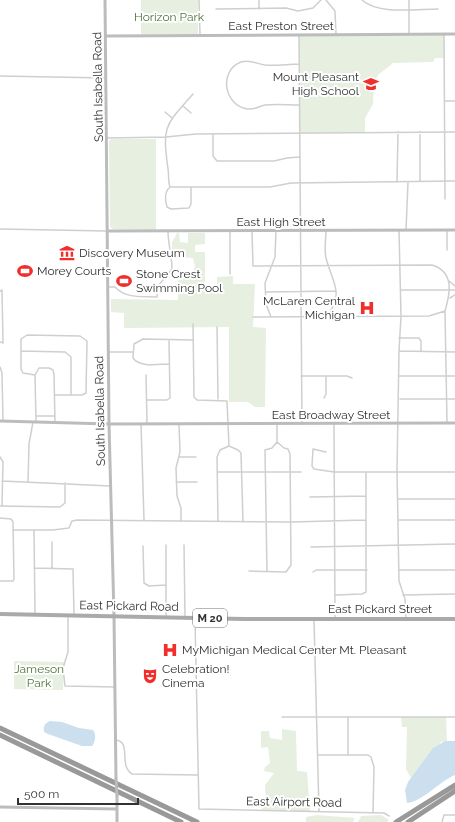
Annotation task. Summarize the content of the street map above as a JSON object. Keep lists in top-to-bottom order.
{
  "streets": {
    "main road": ["East Pickard Road", "East Pickard Street", "M 20"],
    "street": [
      "East Preston Street",
      "South Isabella Road",
      "East High Street",
      "East Broadway Street",
      "East Airport Road"
    ]
  },
  "crossings": [
    ["East Preston Street", "South Isabella Road"],
    ["South Isabella Road", "East High Street"],
    ["South Isabella Road", "East Broadway Street"],
    ["South Isabella Road", "East Pickard Road"],
    ["East Pickard Road", "East Pickard Street"]
  ],
  "parks": ["Horizon Park", "Jameson Park"],
  "places": {
    "school or university": ["Mount Pleasant High School"],
    "museum": ["Discovery Museum"],
    "sports": ["Morey Courts", "Stone Crest Swimming Pool"],
    "hospital": ["McLaren Central Michigan", "MyMichigan Medical Center Mt. Pleasant"],
    "theatre": ["Celebration! Cinema"]
  },
  "scale_bar": "500 m"
}
